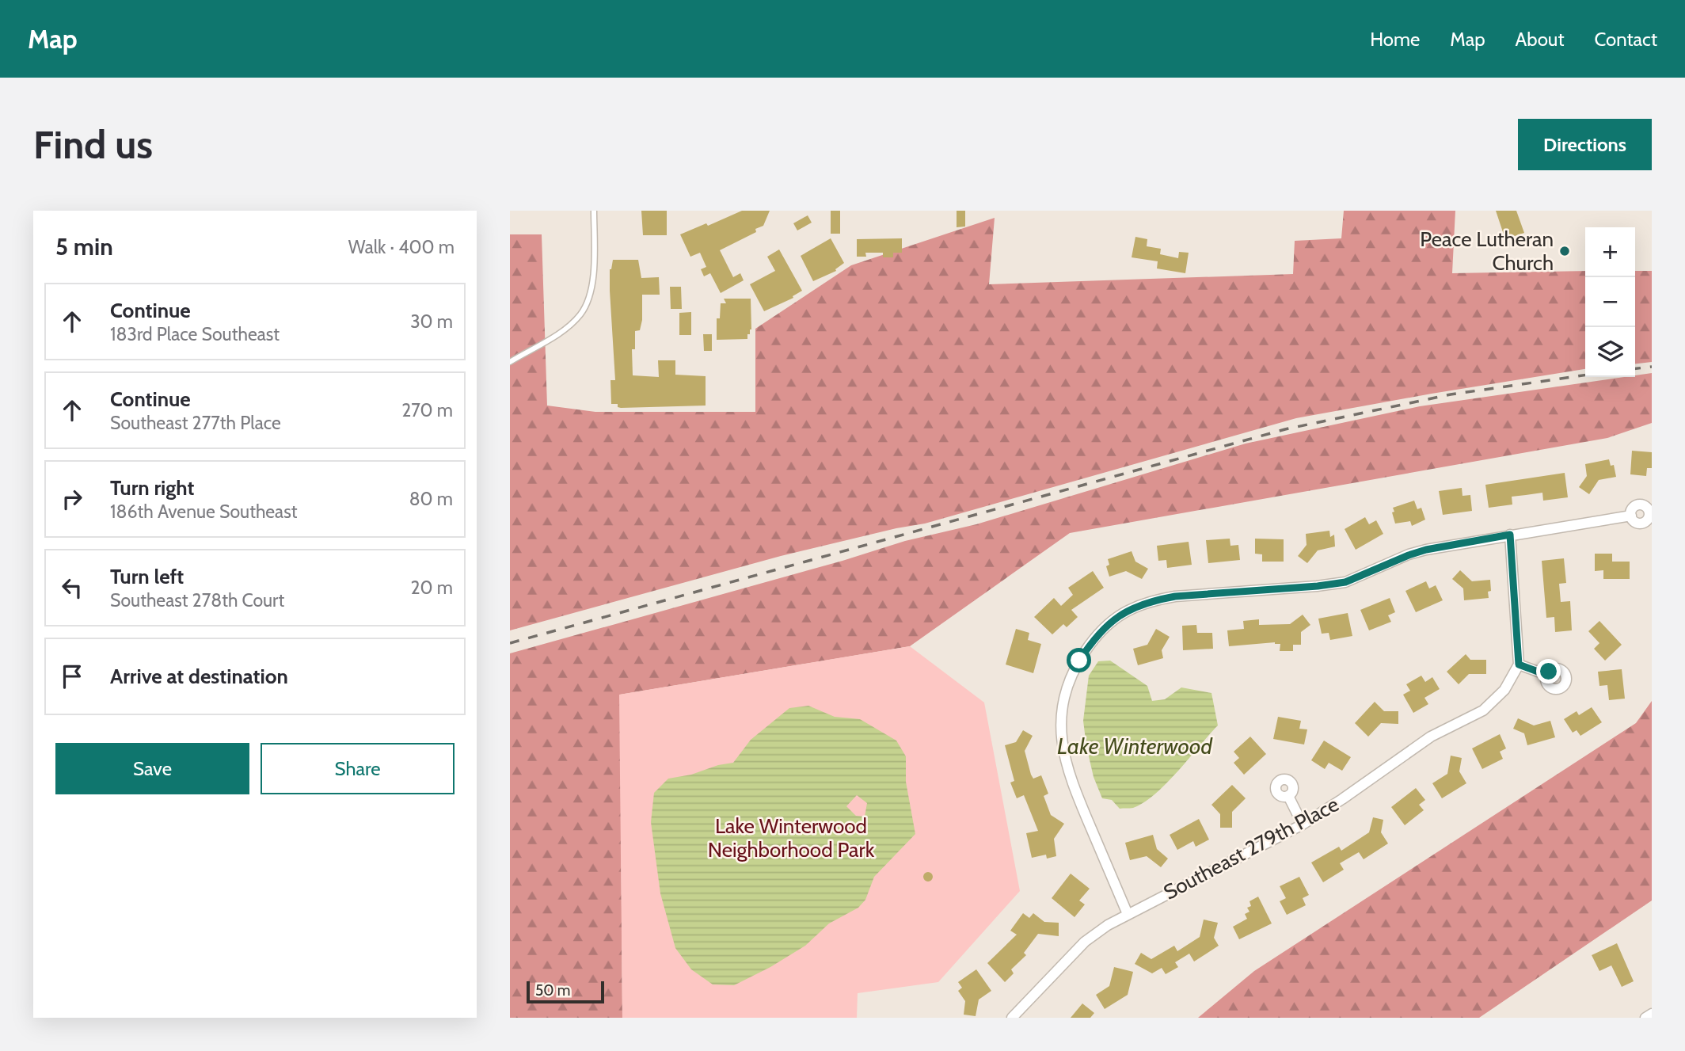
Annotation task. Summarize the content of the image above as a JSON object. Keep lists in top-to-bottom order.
{
  "streets": {
    "street": ["Southeast 279th Place"]
  },
  "water": ["Lake Winterwood"],
  "parks": ["Lake Winterwood Neighborhood Park"],
  "places": ["Peace Lutheran Church"],
  "scale_bar": "50 m",
  "page": {
    "header": "Map",
    "nav": [
      "Home",
      "Map",
      "About",
      "Contact"
    ],
    "buttons": [
      "Directions",
      ["Save", "Share"]
    ],
    "title": "Find us",
    "heading": ["5 min", "Walk · 400 m"],
    "map_buttons": ["+", "−"],
    "list": [
      ["Continue", "183rd Place Southeast", "30 m"],
      ["Continue", "Southeast 277th Place", "270 m"],
      ["Turn right", "186th Avenue Southeast", "80 m"],
      ["Turn left", "Southeast 278th Court", "20 m"],
      "Arrive at destination"
    ],
    "scale": "50 m"
  }
}
